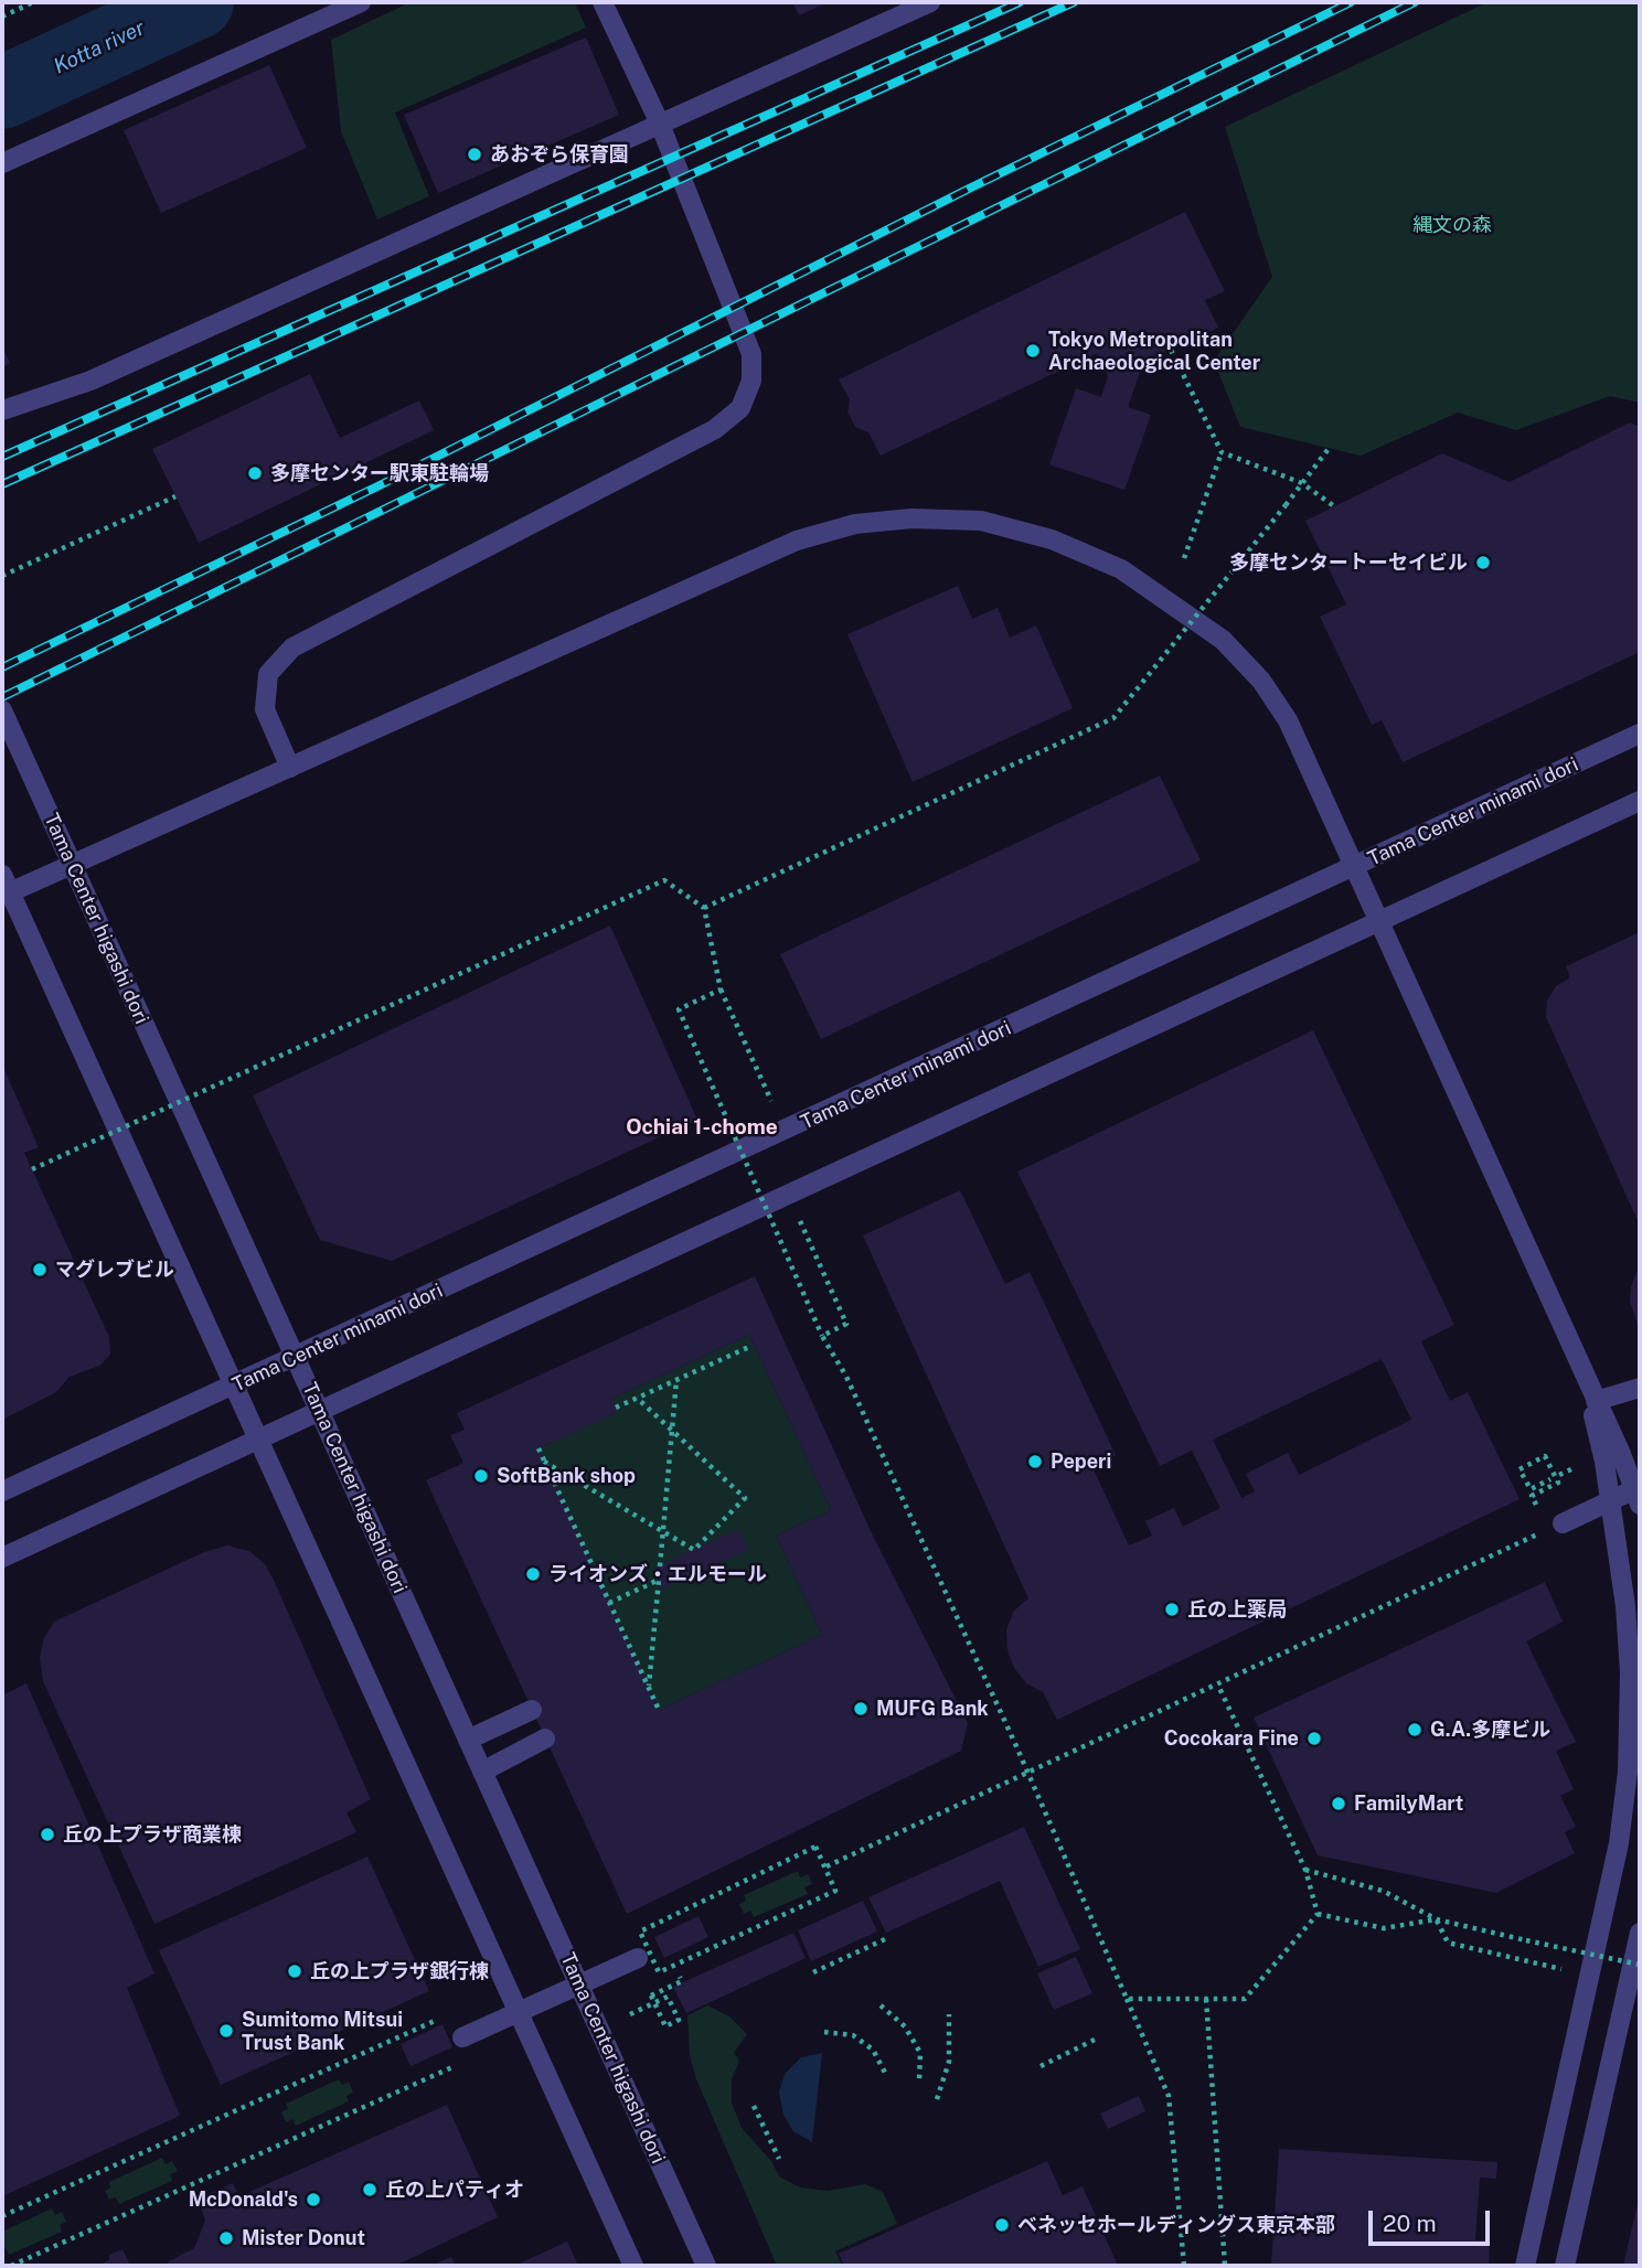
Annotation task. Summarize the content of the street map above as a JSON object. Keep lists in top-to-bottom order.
{
  "streets": {
    "street": ["Tama Center minami dori", "Tama Center higashi dori"]
  },
  "crossings": [
    ["Tama Center minami dori", "Tama Center higashi dori"]
  ],
  "districts": ["Ochiai 1-chome"],
  "water": ["Kotta river"],
  "parks": ["縄文の森"],
  "places": [
    "あおぞら保育園",
    "Tokyo Metropolitan Archaeological Center",
    "多摩センター駅東駐輪場",
    "多摩センタートーセイビル",
    "マグレブビル",
    "Peperi",
    "SoftBank shop",
    "ライオンズ・エルモール",
    "丘の上薬局",
    "MUFG Bank",
    "G.A.多摩ビル",
    "Cocokara Fine",
    "FamilyMart",
    "丘の上プラザ商業棟",
    "丘の上プラザ銀行棟",
    "Sumitomo Mitsui Trust Bank",
    "丘の上パティオ",
    "McDonald's",
    "ベネッセホールディングス東京本部",
    "Mister Donut"
  ],
  "scale_bar": "20 m"
}
